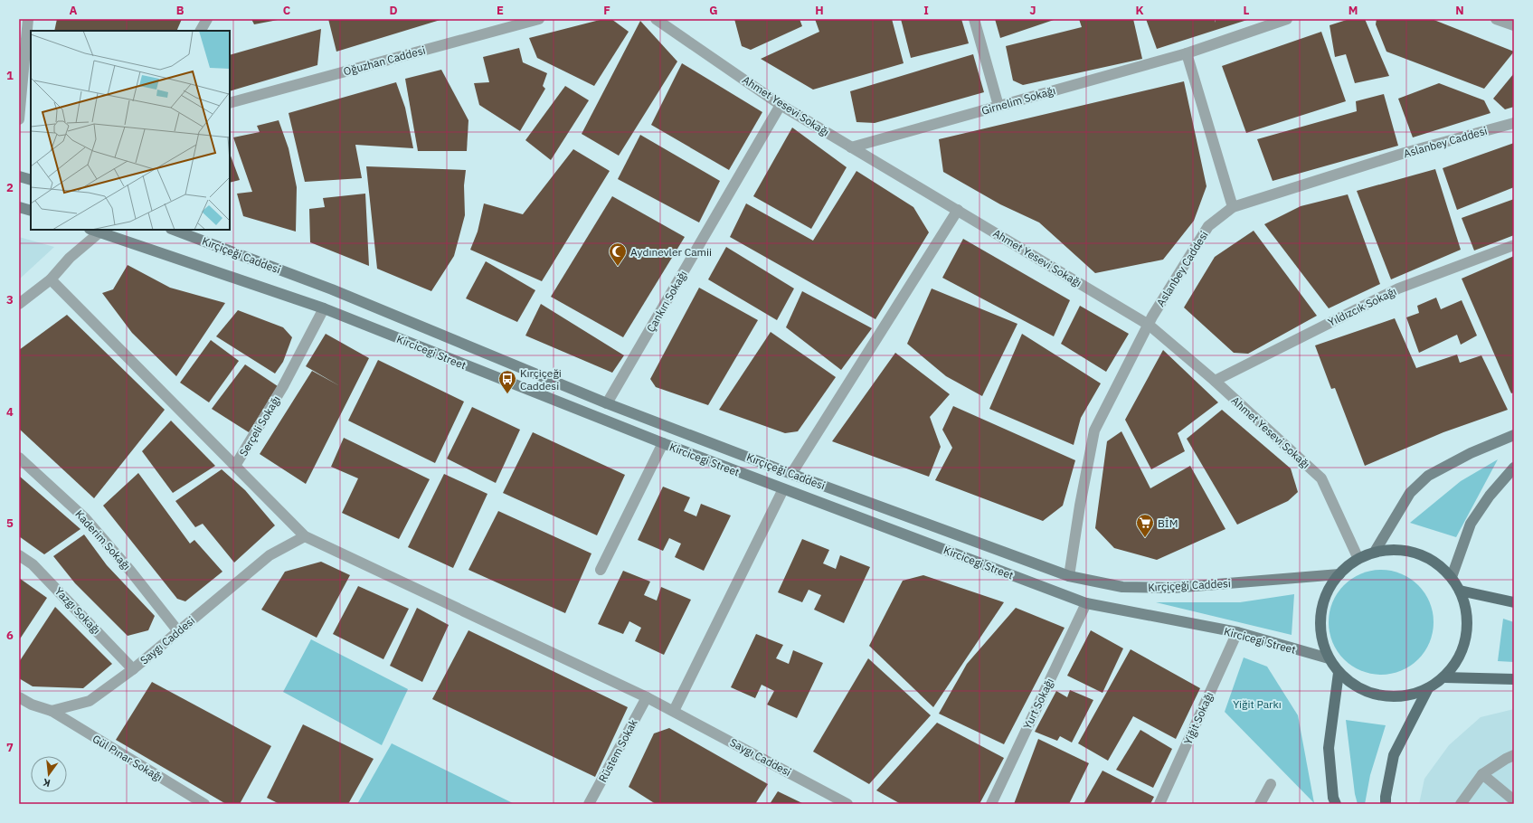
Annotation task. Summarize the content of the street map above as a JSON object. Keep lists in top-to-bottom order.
{
  "streets": {
    "main road": ["Kırçiçeği Caddesi", "Kircicegi Street"],
    "street": [
      "Oğuzhan Caddesi",
      "Girnelim Sokağı",
      "Ahmet Yesevi Sokağı",
      "Aslanbey Caddesi",
      "Çankırı Sokağı",
      "Yıldızcık Sokağı",
      "Serçeli Sokağı",
      "Kaderim Sokağı",
      "Yazgı Sokağı",
      "Saygı Caddesi",
      "Yurt Sokağı",
      "Yiğit Sokağı",
      "Rüstem Sokak",
      "Gül Pınar Sokağı"
    ]
  },
  "crossings": [
    ["Girnelim Sokağı", "Ahmet Yesevi Sokağı"],
    ["Ahmet Yesevi Sokağı", "Aslanbey Caddesi"],
    ["Ahmet Yesevi Sokağı", "Çankırı Sokağı"],
    ["Ahmet Yesevi Sokağı", "Yıldızcık Sokağı"],
    ["Aslanbey Caddesi", "Kırçiçeği Caddesi"],
    ["Kırçiçeği Caddesi", "Çankırı Sokağı"],
    ["Kircicegi Street", "Serçeli Sokağı"],
    ["Kircicegi Street", "Yurt Sokağı"],
    ["Kircicegi Street", "Yiğit Sokağı"],
    ["Kaderim Sokağı", "Saygı Caddesi"],
    ["Yazgı Sokağı", "Saygı Caddesi"],
    ["Saygı Caddesi", "Rüstem Sokak"],
    ["Saygı Caddesi", "Gül Pınar Sokağı"]
  ],
  "parks": ["Yiğit Parkı"],
  "places": {
    "mosque": ["Aydınevler Camii"],
    "bus stop": ["Kırçiçeği Caddesi"],
    "supermarket": ["BİM"]
  },
  "north": "bottom",
  "grid": {
    "columns": [
      "A",
      "B",
      "C",
      "D",
      "E",
      "F",
      "G",
      "H",
      "I",
      "J",
      "K",
      "L",
      "M",
      "N"
    ],
    "rows": [
      "1",
      "2",
      "3",
      "4",
      "5",
      "6",
      "7"
    ]
  }
}
